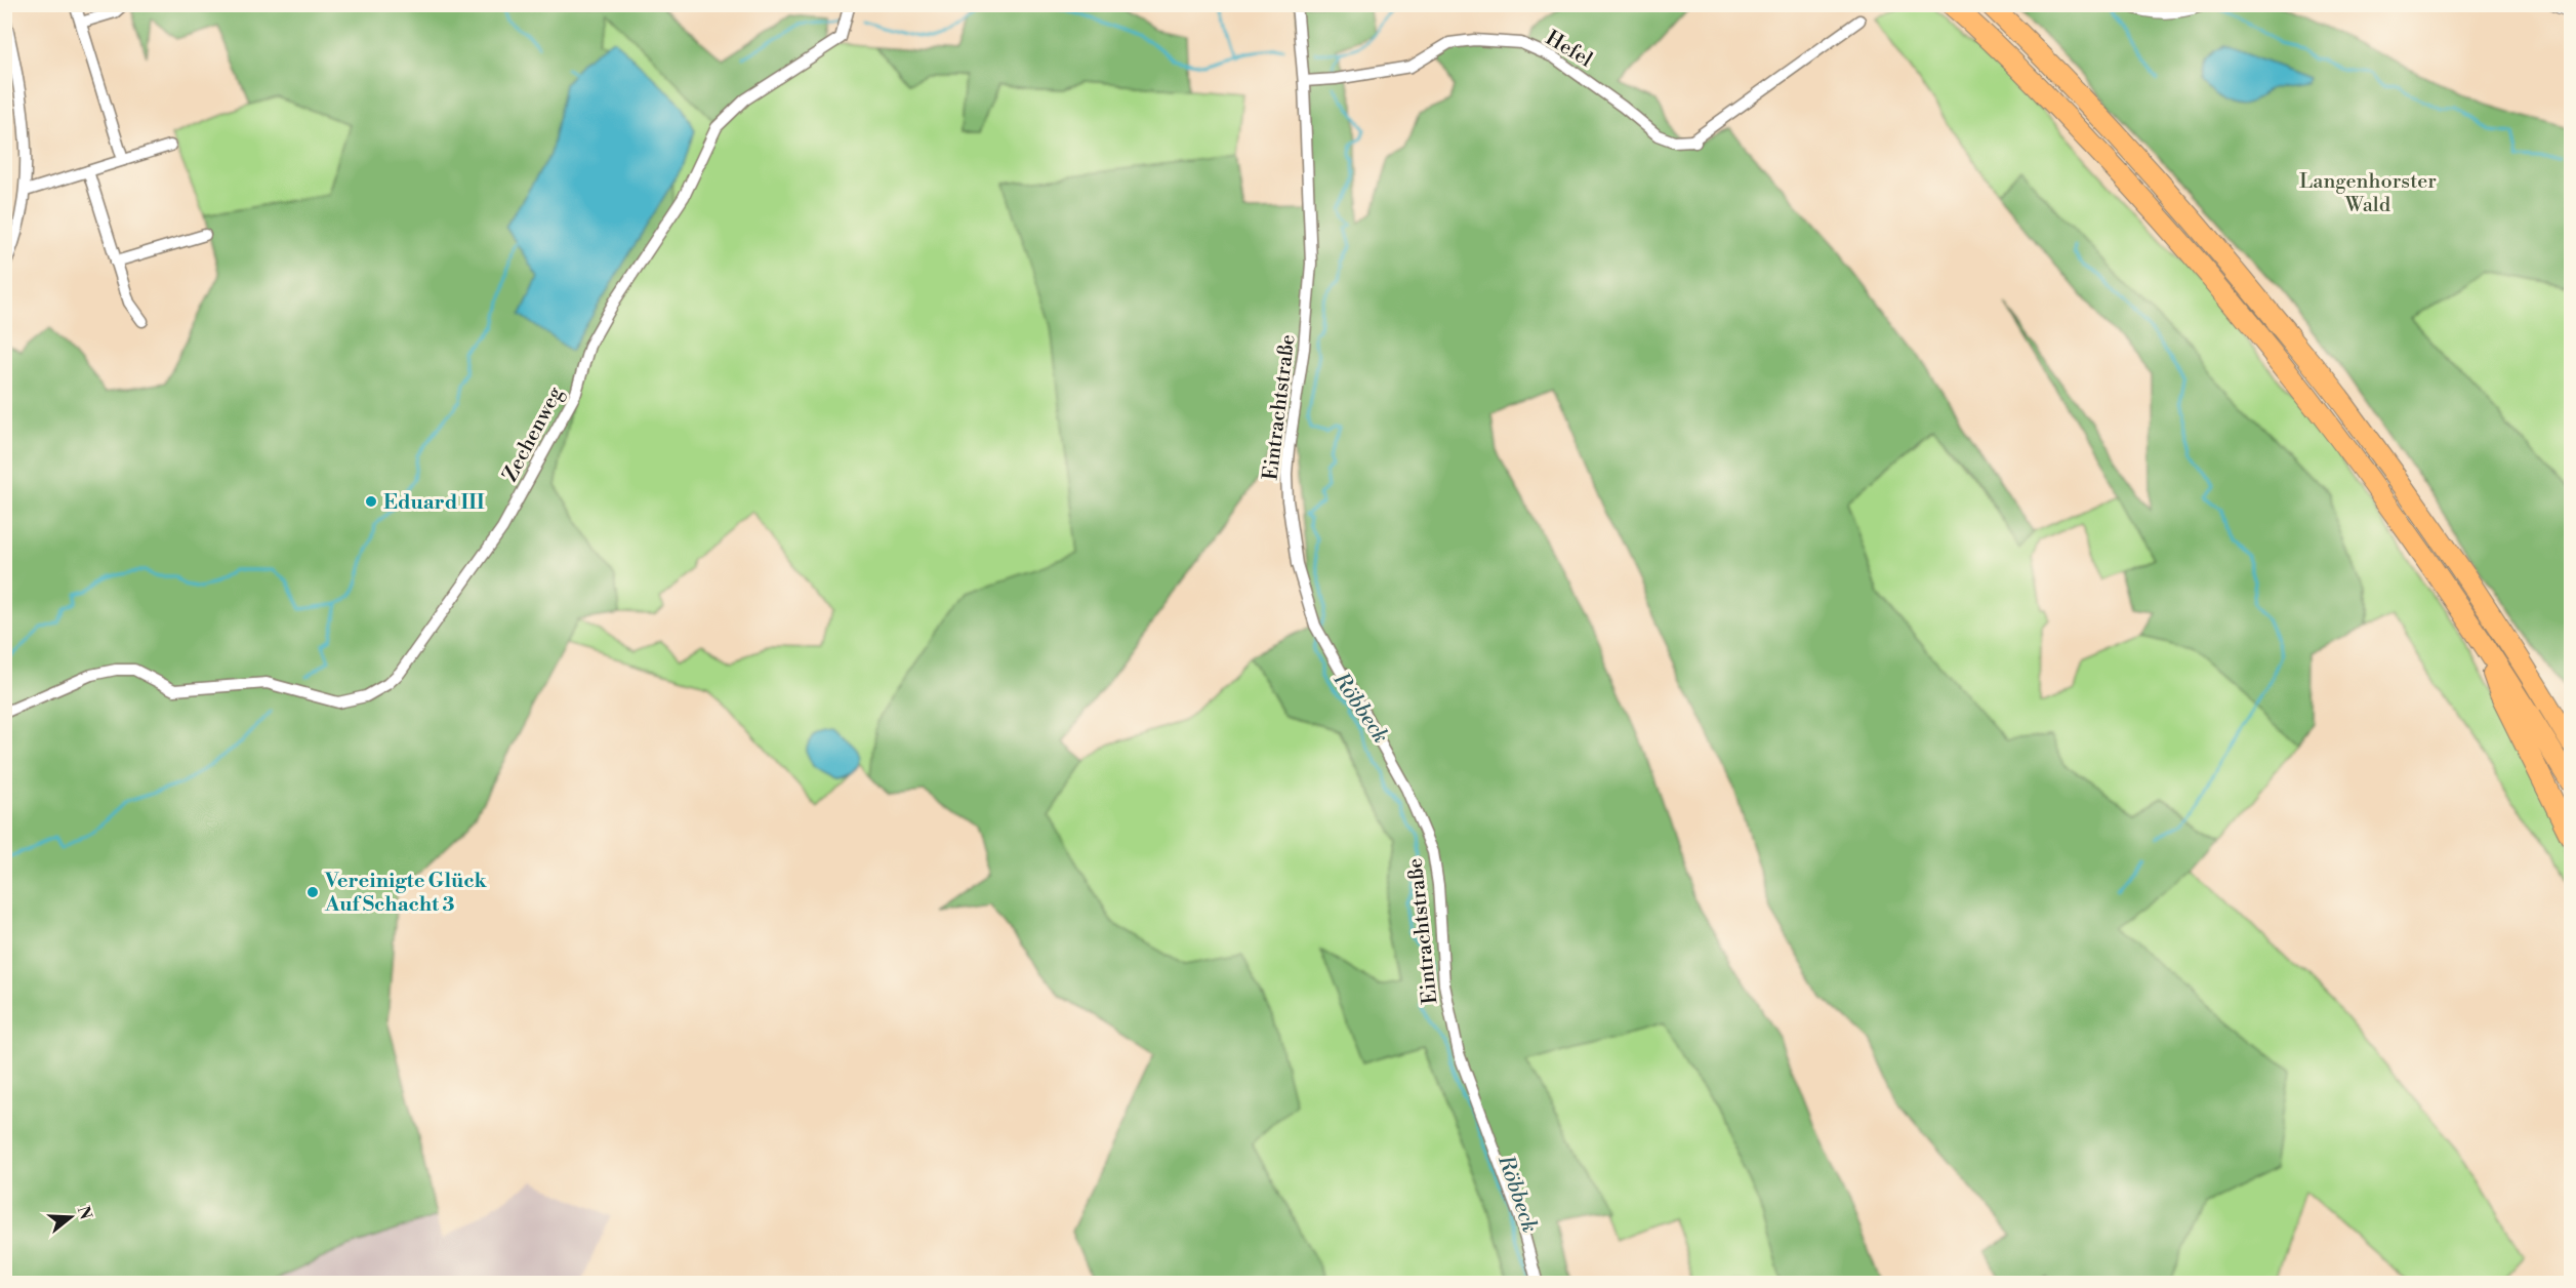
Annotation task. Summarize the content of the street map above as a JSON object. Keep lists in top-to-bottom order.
{
  "streets": {
    "street": ["Hefel", "Eintrachtstraße", "Zechenweg"]
  },
  "crossings": [
    ["Hefel", "Eintrachtstraße"]
  ],
  "water": ["Röbbeck"],
  "parks": ["Langenhorster Wald"],
  "places": ["Eduard III", "Vereinigte Glück Auf Schacht 3"],
  "north": "right"
}
